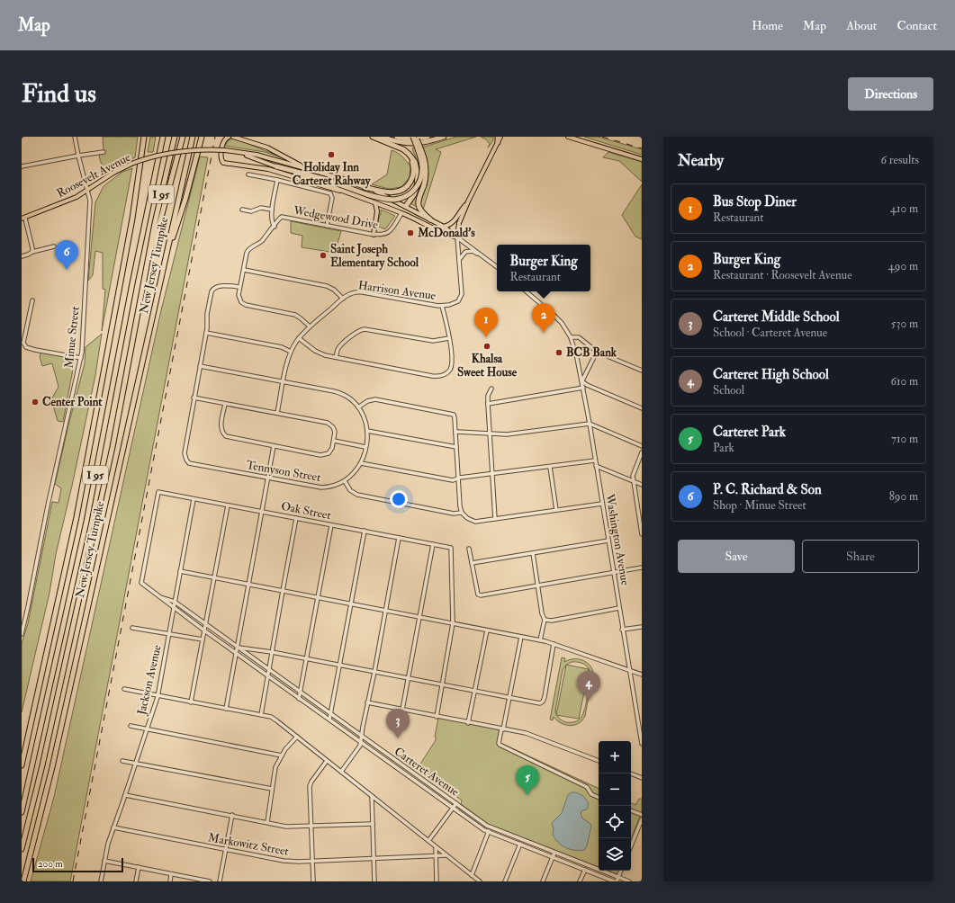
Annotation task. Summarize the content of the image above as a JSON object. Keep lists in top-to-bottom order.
{
  "streets": {
    "highway": ["I 95", "New Jersey Turnpike"],
    "main road": ["Roosevelt Avenue"],
    "street": [
      "Wedgewood Drive",
      "Harrison Avenue",
      "Minue Street",
      "Tennyson Street",
      "Oak Street",
      "Washington Avenue",
      "Jackson Avenue",
      "Carteret Avenue",
      "Markowitz Street"
    ]
  },
  "crossings": [
    ["Roosevelt Avenue", "Wedgewood Drive"],
    ["Roosevelt Avenue", "Harrison Avenue"],
    ["Roosevelt Avenue", "Minue Street"],
    ["Wedgewood Drive", "Harrison Avenue"],
    ["Oak Street", "Jackson Avenue"],
    ["Oak Street", "Carteret Avenue"],
    ["Jackson Avenue", "Carteret Avenue"],
    ["Jackson Avenue", "Markowitz Street"]
  ],
  "places": [
    "Holiday Inn Carteret Rahway",
    "McDonald's",
    "Saint Joseph Elementary School",
    "Khalsa Sweet House",
    "BCB Bank",
    "Center Point"
  ],
  "scale_bar": "200 m",
  "page": {
    "header": "Map",
    "nav": [
      "Home",
      "Map",
      "About",
      "Contact"
    ],
    "buttons": [
      "Directions",
      ["Save", "Share"]
    ],
    "title": "Find us",
    "heading": ["Nearby", "6 results"],
    "list": [
      {
        "mark": "1",
        "name": "Bus Stop Diner",
        "note": "Restaurant",
        "value": "410 m"
      },
      {
        "mark": "2",
        "name": "Burger King",
        "note": "Restaurant · Roosevelt Avenue",
        "value": "490 m"
      },
      {
        "mark": "3",
        "name": "Carteret Middle School",
        "note": "School · Carteret Avenue",
        "value": "530 m"
      },
      {
        "mark": "4",
        "name": "Carteret High School",
        "note": "School",
        "value": "610 m"
      },
      {
        "mark": "5",
        "name": "Carteret Park",
        "note": "Park",
        "value": "710 m"
      },
      {
        "mark": "6",
        "name": "P. C. Richard & Son",
        "note": "Shop · Minue Street",
        "value": "890 m"
      }
    ],
    "pins": [
      "6",
      "2",
      "1",
      "4",
      "3",
      "5"
    ],
    "popup": ["Burger King", "Restaurant"],
    "map_buttons": ["+", "−"],
    "scale": "200 m"
  }
}
